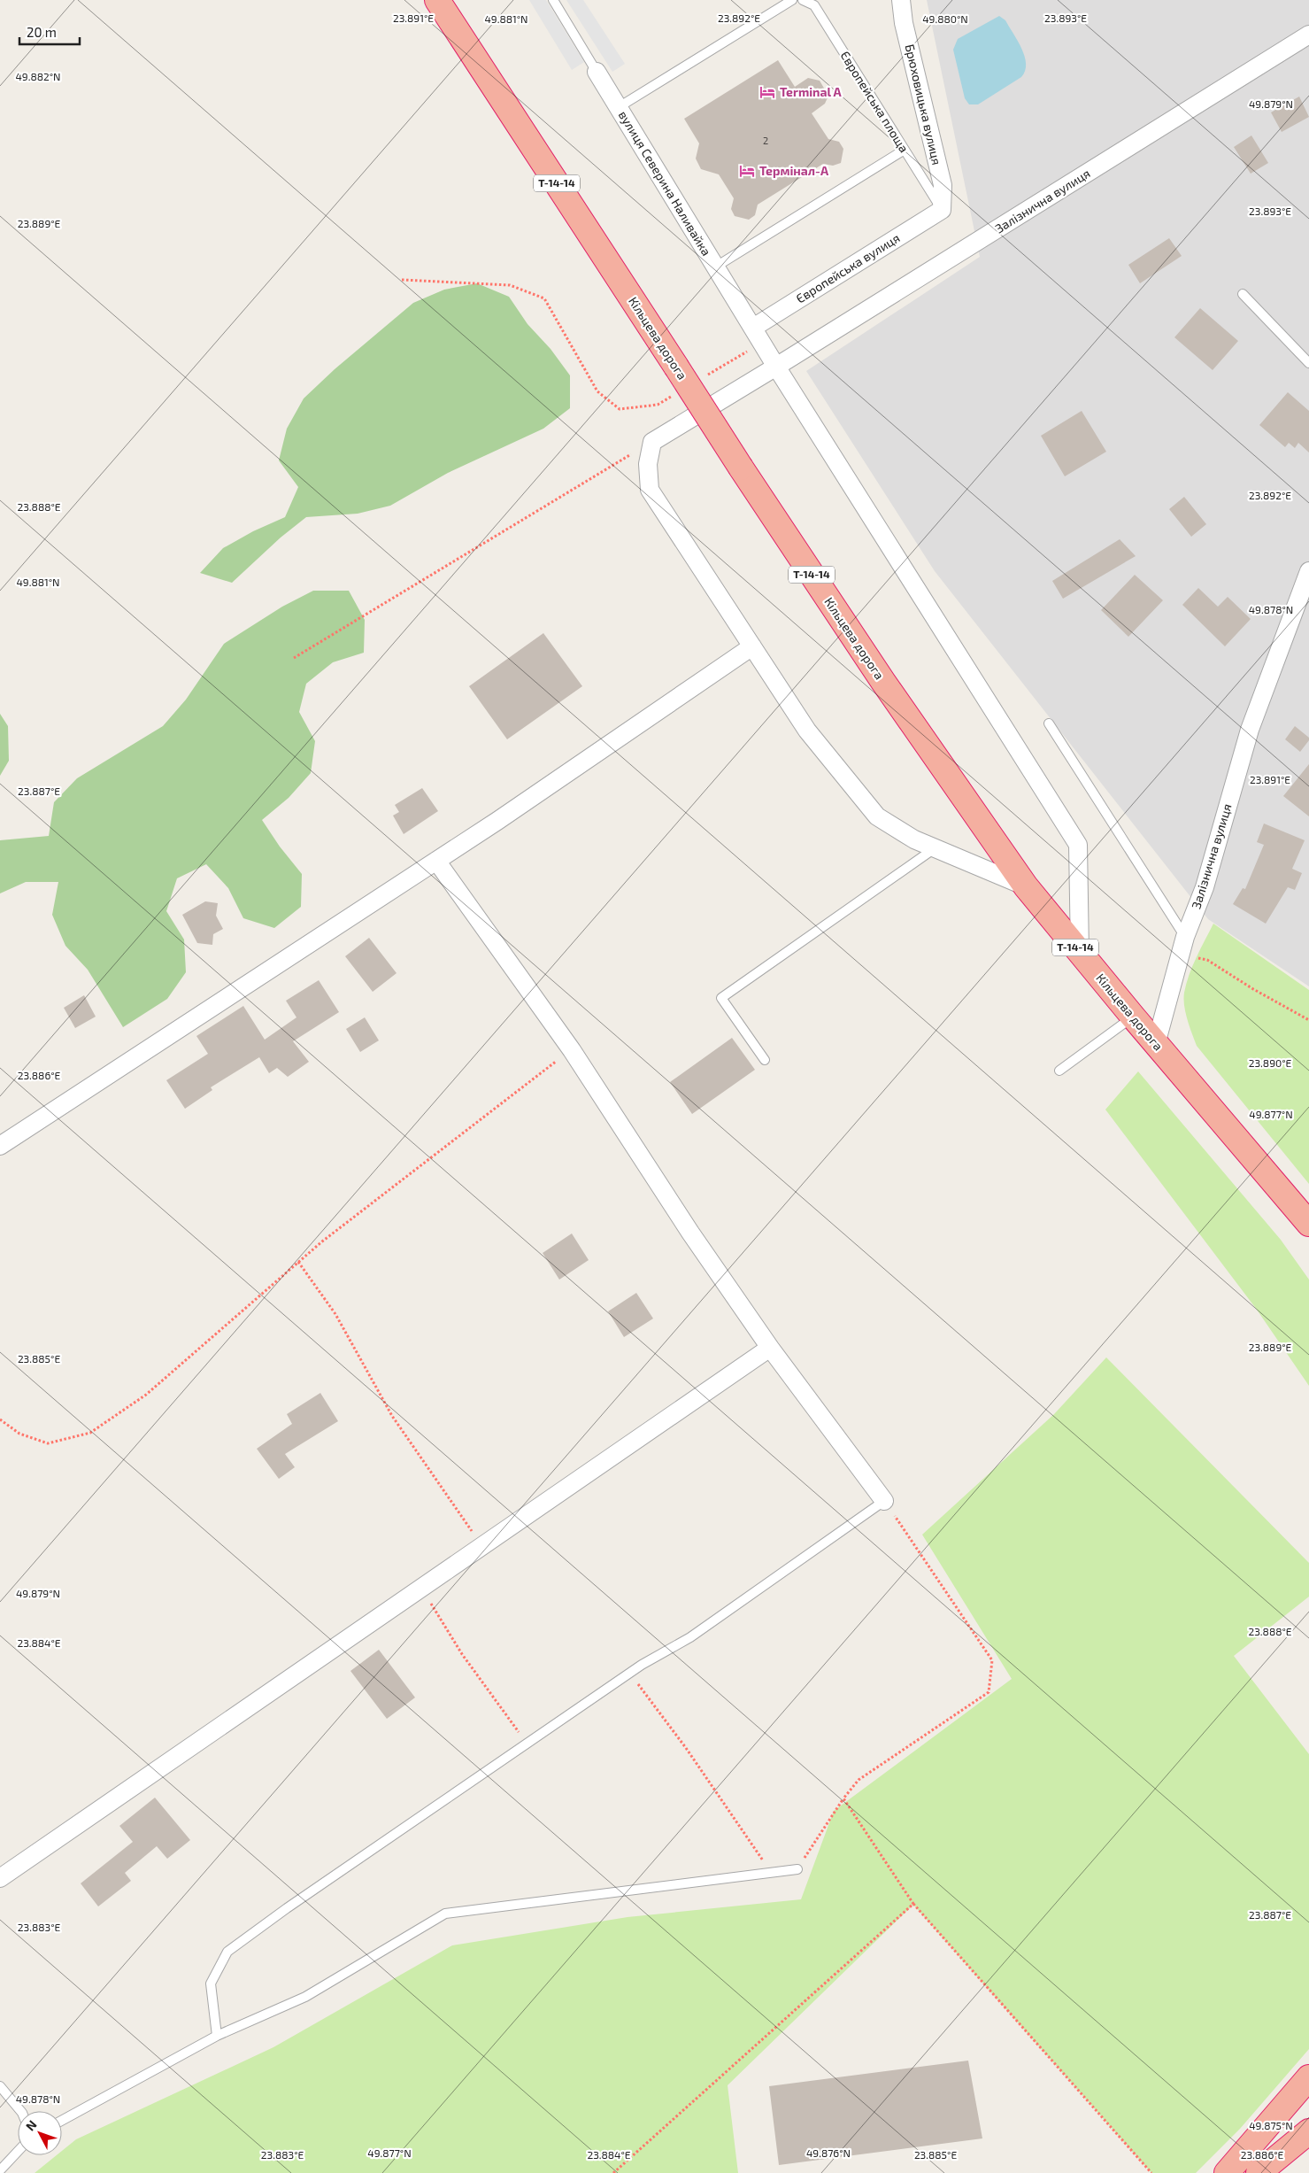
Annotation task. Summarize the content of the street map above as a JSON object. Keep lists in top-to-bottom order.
{
  "streets": {
    "highway": ["Т-14-14", "Кільцева дорога"],
    "street": [
      "Брюховицька вулиця",
      "вулиця Северина Наливайка",
      "Залізнична вулиця",
      "Європейська вулиця"
    ],
    "lane": ["Європейська площа"]
  },
  "crossings": [
    ["Європейська площа", "Брюховицька вулиця"],
    ["Європейська площа", "Європейська вулиця"],
    ["Брюховицька вулиця", "Європейська вулиця"],
    ["Т-14-14", "Кільцева дорога"],
    ["вулиця Северина Наливайка", "Залізнична вулиця"],
    ["вулиця Северина Наливайка", "Європейська вулиця"],
    ["вулиця Северина Наливайка", "Кільцева дорога"],
    ["Залізнична вулиця", "Кільцева дорога"]
  ],
  "places": {
    "hotel": ["Terminal A", "Термінал-А"]
  },
  "house_numbers": ["2"],
  "scale_bar": "20 m",
  "north": "top left",
  "coordinates": [
    "23.892°E",
    "23.891°E",
    "23.893°E",
    "49.881°N",
    "49.880°N",
    "49.882°N",
    "49.879°N",
    "23.889°E",
    "23.888°E",
    "49.878°N",
    "23.887°E",
    "23.890°E",
    "23.886°E",
    "49.877°N",
    "23.885°E",
    "23.884°E",
    "23.883°E",
    "49.875°N",
    "49.876°N"
  ]
}
